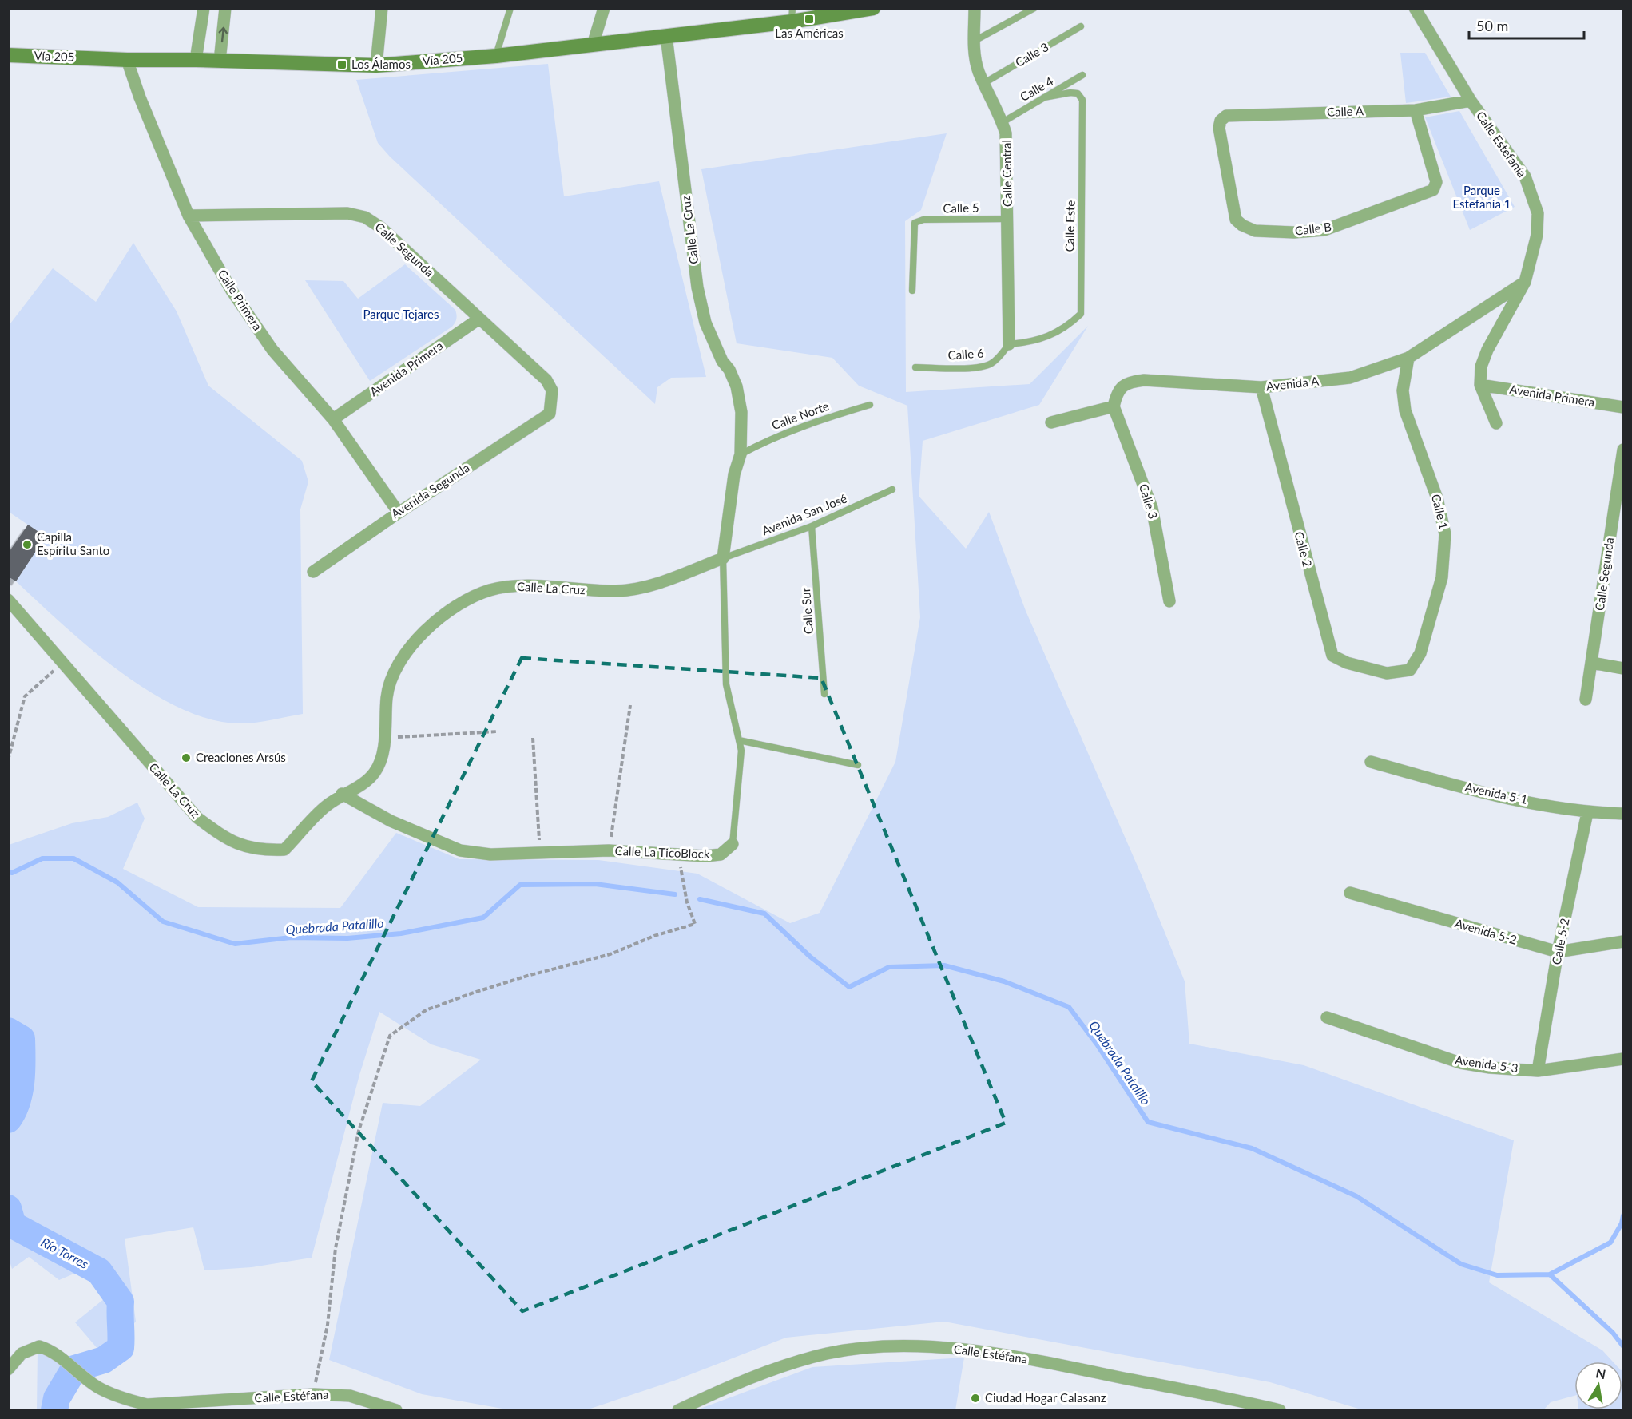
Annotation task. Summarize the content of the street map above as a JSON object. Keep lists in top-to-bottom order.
{
  "streets": {
    "main road": ["Vía 205"],
    "street": [
      "Calle 3",
      "Calle A",
      "Calle Estefanía",
      "Calle Central",
      "Calle B",
      "Calle La Cruz",
      "Calle Segunda",
      "Calle Primera",
      "Avenida Primera",
      "Avenida A",
      "Avenida Segunda",
      "Calle 1",
      "Calle 2",
      "Avenida 5-1",
      "Calle La TicoBlock",
      "Avenida 5-2",
      "Calle 5-2",
      "Avenida 5-3",
      "Calle Estéfana"
    ],
    "lane": [
      "Calle 4",
      "Calle 5",
      "Calle Este",
      "Calle 6",
      "Calle Norte",
      "Avenida San José",
      "Calle Sur"
    ]
  },
  "crossings": [
    ["Calle 3", "Calle Central"],
    ["Calle 3", "Avenida A"],
    ["Vía 205", "Calle La Cruz"],
    ["Vía 205", "Calle Primera"],
    ["Calle 4", "Calle Central"],
    ["Calle 4", "Calle Este"],
    ["Calle A", "Calle Estefanía"],
    ["Calle A", "Calle B"],
    ["Calle Estefanía", "Avenida Primera"],
    ["Calle Estefanía", "Avenida A"],
    ["Calle Central", "Calle 5"],
    ["Calle Central", "Calle Este"],
    ["Calle Central", "Calle 6"],
    ["Calle Este", "Calle 6"],
    ["Calle La Cruz", "Calle Norte"],
    ["Calle La Cruz", "Avenida San José"],
    ["Calle La Cruz", "Calle La TicoBlock"],
    ["Calle Segunda", "Calle Primera"],
    ["Calle Segunda", "Avenida Primera"],
    ["Calle Segunda", "Avenida Segunda"],
    ["Calle Primera", "Avenida Primera"],
    ["Calle Primera", "Avenida Segunda"],
    ["Avenida A", "Calle 1"],
    ["Avenida A", "Calle 2"],
    ["Calle 1", "Calle 2"],
    ["Avenida San José", "Calle Sur"],
    ["Avenida San José", "Calle La TicoBlock"],
    ["Avenida 5-1", "Calle 5-2"],
    ["Avenida 5-2", "Calle 5-2"],
    ["Calle 5-2", "Avenida 5-3"]
  ],
  "water": ["Quebrada Patalillo", "Río Torres"],
  "parks": ["Parque Estefanía 1", "Parque Tejares"],
  "places": {
    "transit": ["Las Américas", "Los Álamos"],
    "other": ["Capilla Espíritu Santo", "Creaciones Arsús", "Ciudad Hogar Calasanz"]
  },
  "scale_bar": "50 m",
  "north": "top"
}
